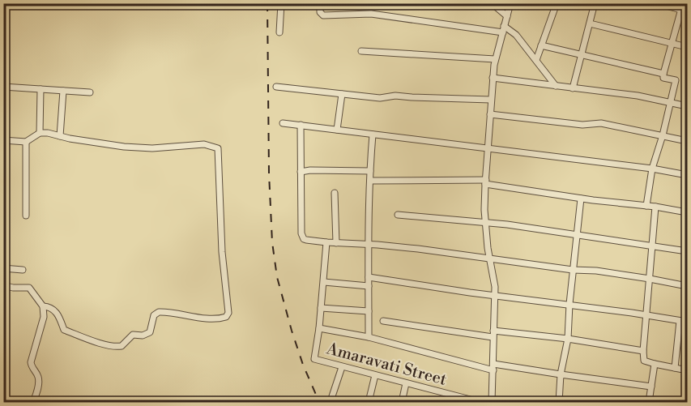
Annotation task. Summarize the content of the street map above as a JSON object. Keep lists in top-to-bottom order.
{
  "streets": {
    "street": ["Amaravati Street"]
  }
}
